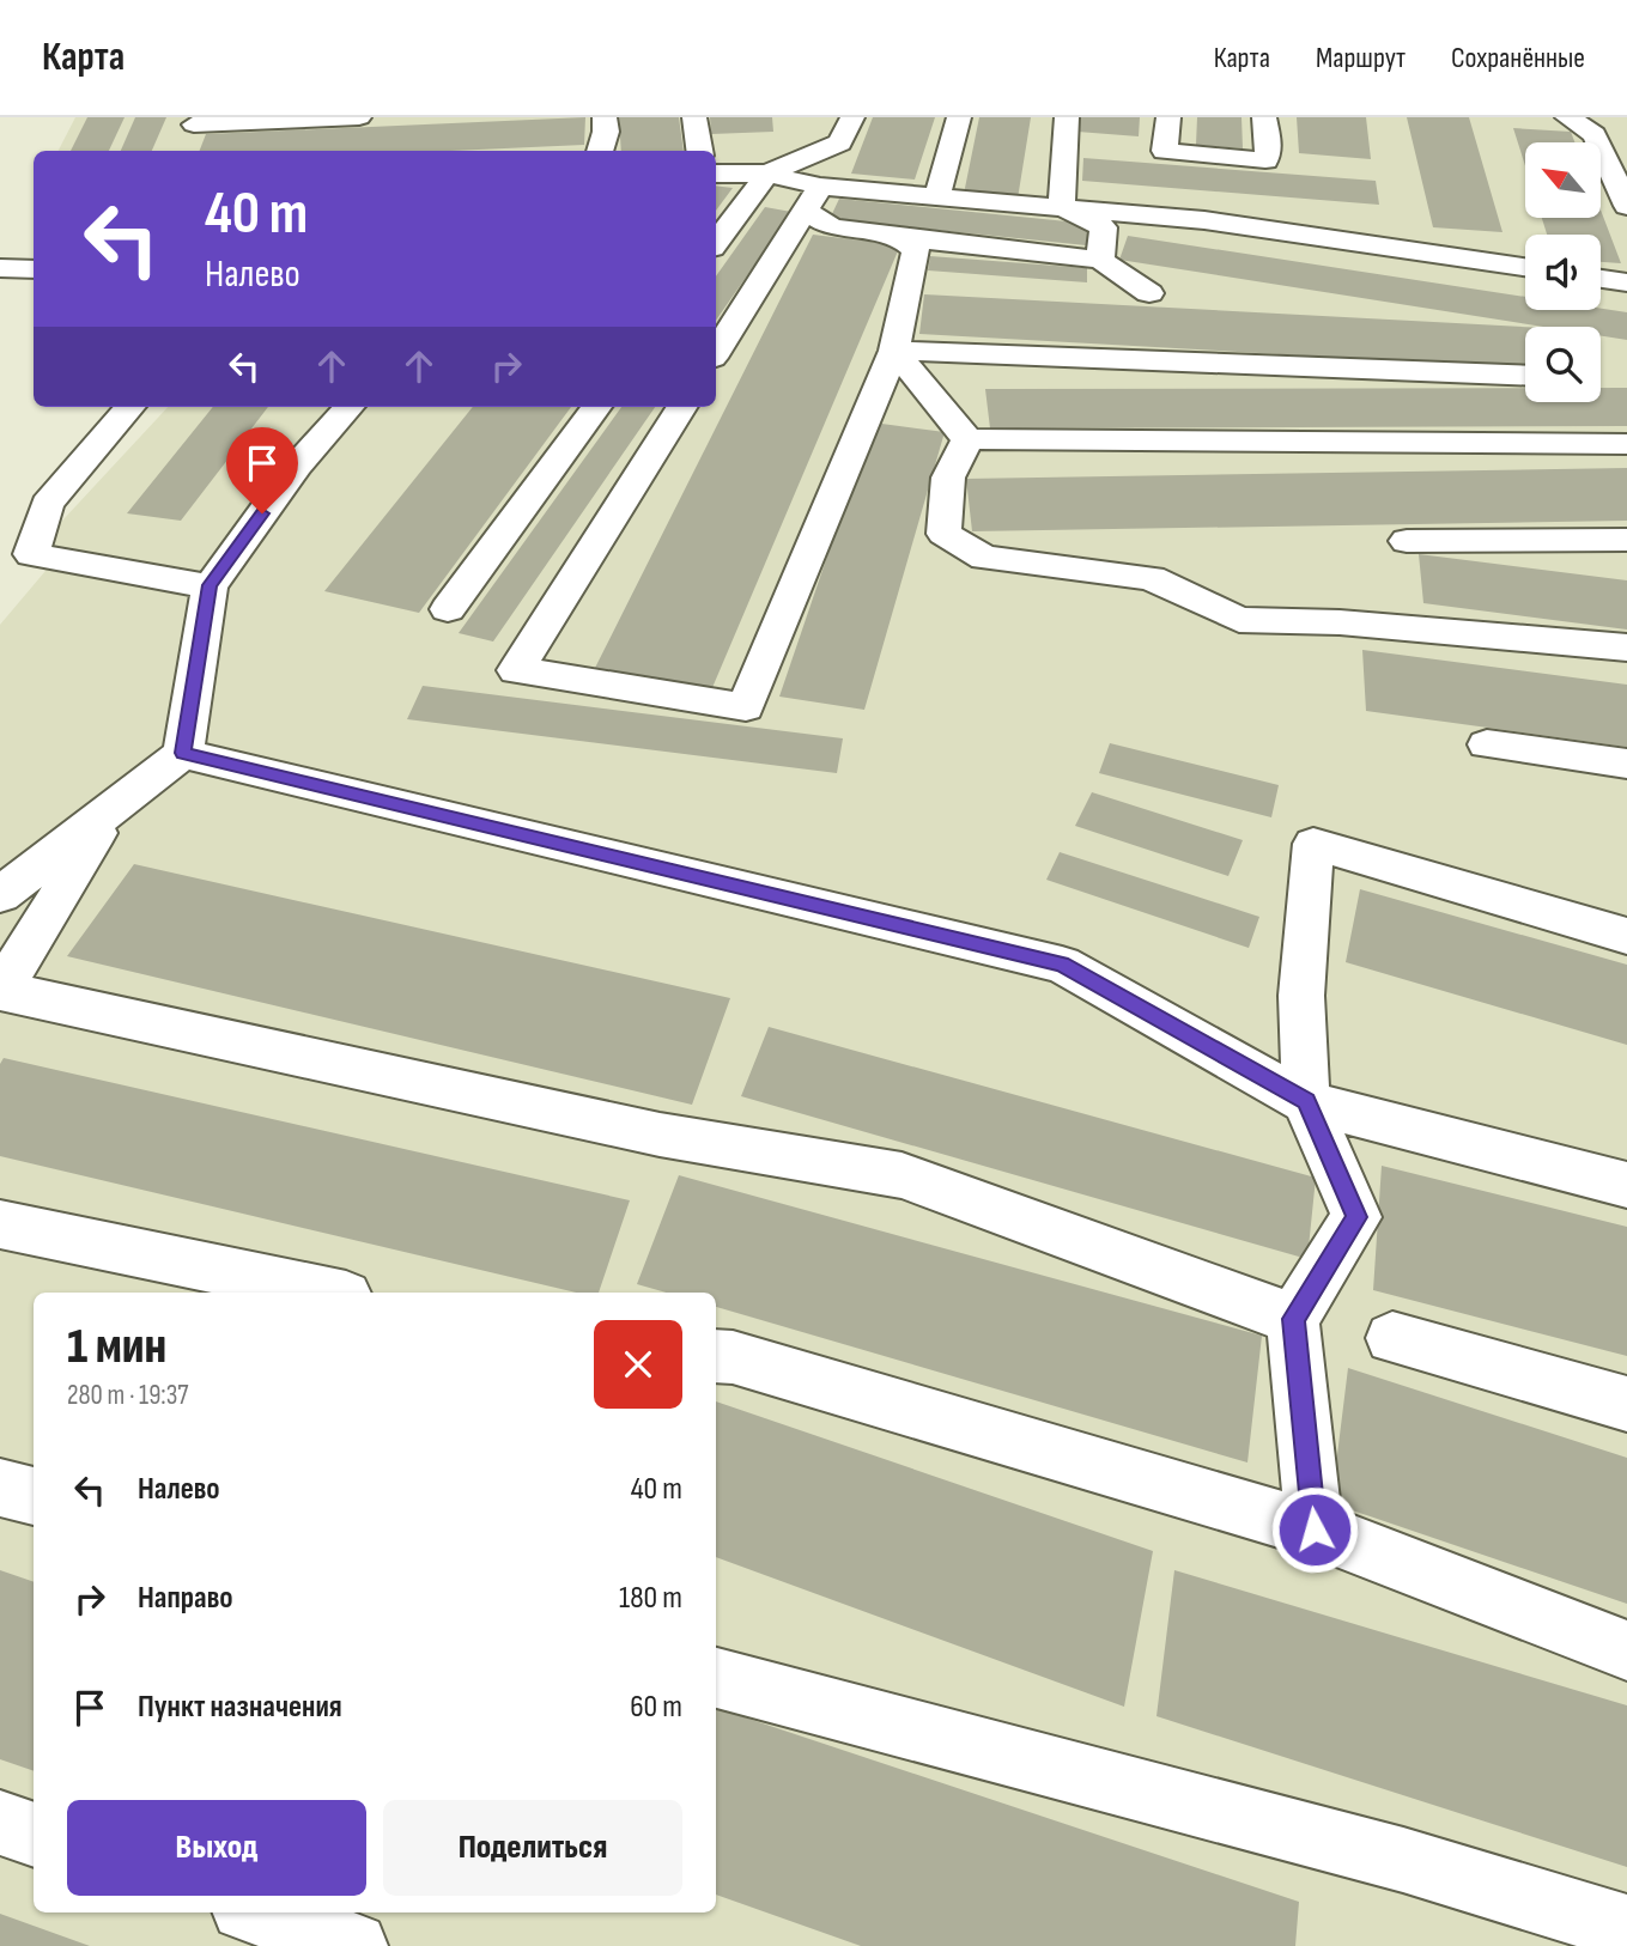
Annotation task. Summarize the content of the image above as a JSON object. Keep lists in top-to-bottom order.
{
  "north": "top left",
  "page": {
    "header": "Карта",
    "nav": ["Карта", "Маршрут", "Сохранённые"],
    "turn": ["40 m", "Налево"],
    "heading": ["1 мин", "280 m · 19:37"],
    "list": [
      {
        "name": "Налево",
        "value": "40 m"
      },
      {
        "name": "Направо",
        "value": "180 m"
      },
      {
        "name": "Пункт назначения",
        "value": "60 m"
      }
    ],
    "buttons": ["Выход", "Поделиться"]
  }
}
